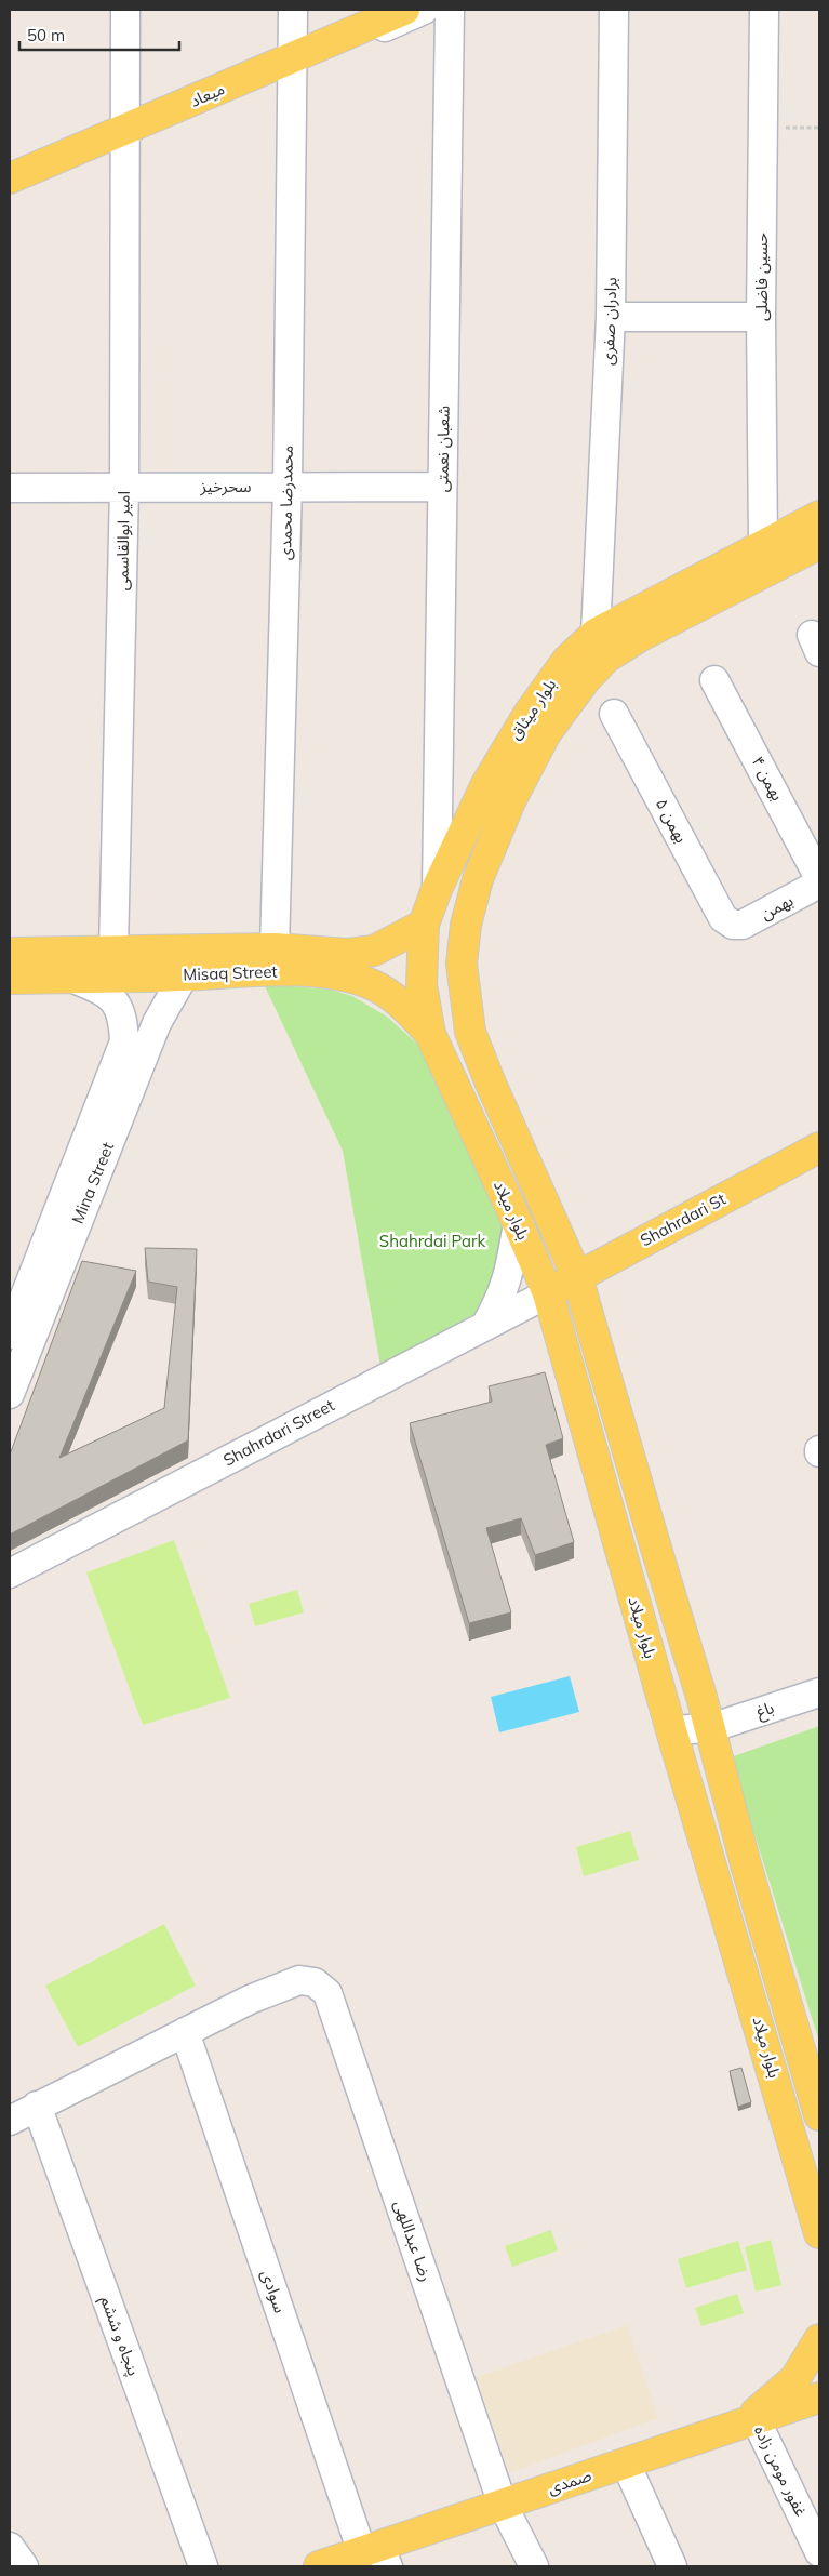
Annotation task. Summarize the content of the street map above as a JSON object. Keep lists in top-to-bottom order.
{
  "streets": {
    "main road": [
      "میعاد",
      "بلوار میثاق",
      "Misaq Street",
      "بلوار میلاد",
      "Shahrdari St",
      "صمدی"
    ],
    "street": [
      "حسین فاضلی",
      "برادران صفری",
      "شعبان نعمتی",
      "سحرخیز",
      "محمدرضا محمدی",
      "امیر ابوالقاسمی",
      "بهمن ۴",
      "بهمن ۵",
      "بهمن",
      "Mina Street",
      "Shahrdari Street",
      "باغ",
      "رضا عبداللهی",
      "سوادی",
      "پنجاه و ششم",
      "غفور مومن زاده"
    ]
  },
  "crossings": [
    ["میعاد", "محمدرضا محمدی"],
    ["میعاد", "امیر ابوالقاسمی"],
    ["حسین فاضلی", "بلوار میثاق"],
    ["برادران صفری", "بلوار میثاق"],
    ["شعبان نعمتی", "سحرخیز"],
    ["شعبان نعمتی", "بلوار میثاق"],
    ["سحرخیز", "محمدرضا محمدی"],
    ["سحرخیز", "امیر ابوالقاسمی"],
    ["محمدرضا محمدی", "Misaq Street"],
    ["امیر ابوالقاسمی", "Misaq Street"],
    ["بلوار میثاق", "Misaq Street"],
    ["بلوار میثاق", "بلوار میلاد"],
    ["بهمن ۵", "بهمن"],
    ["Misaq Street", "Mina Street"],
    ["Misaq Street", "بلوار میلاد"],
    ["بلوار میلاد", "Shahrdari St"],
    ["بلوار میلاد", "Shahrdari Street"],
    ["بلوار میلاد", "باغ"],
    ["Shahrdari St", "Shahrdari Street"],
    ["رضا عبداللهی", "سوادی"],
    ["رضا عبداللهی", "صمدی"],
    ["سوادی", "صمدی"],
    ["غفور مومن زاده", "صمدی"]
  ],
  "parks": ["Shahrdai Park"],
  "scale_bar": "50 m"
}
